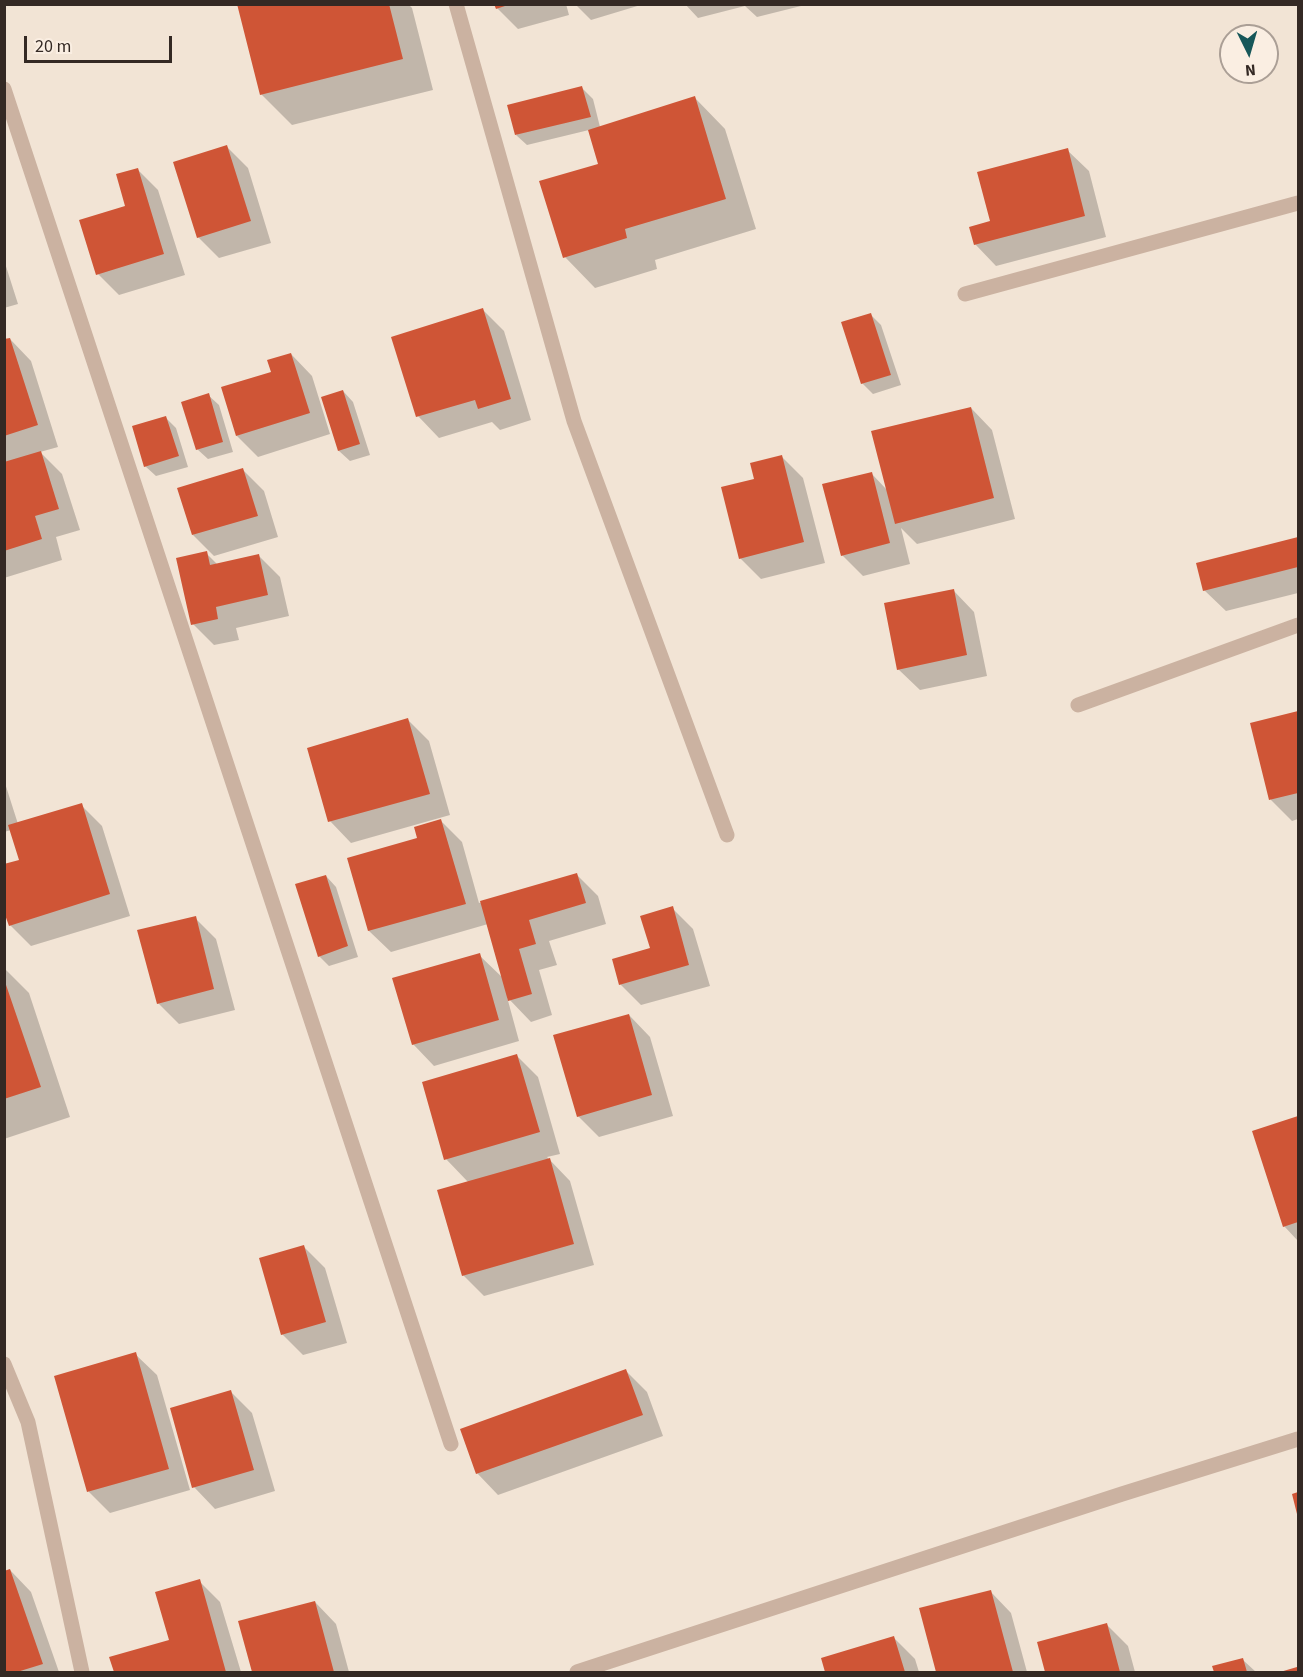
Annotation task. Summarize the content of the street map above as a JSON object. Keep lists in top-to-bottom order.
{
  "scale_bar": "20 m",
  "north": "bottom"
}
